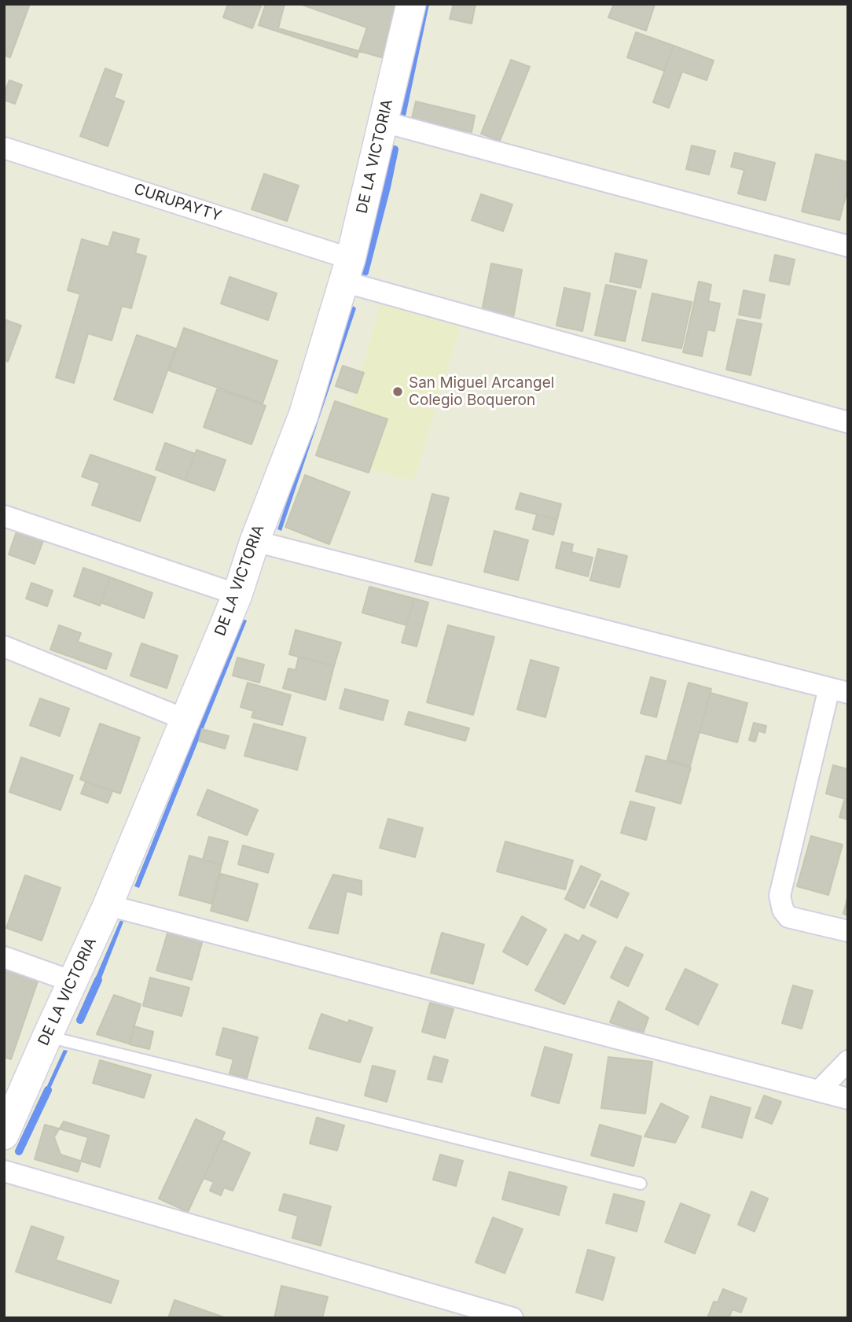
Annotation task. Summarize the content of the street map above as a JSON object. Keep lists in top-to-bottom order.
{
  "streets": {
    "main road": ["DE LA VICTORIA"],
    "street": ["CURUPAYTY"]
  },
  "crossings": [
    ["DE LA VICTORIA", "CURUPAYTY"]
  ],
  "places": ["San Miguel Arcangel Colegio Boqueron"]
}
